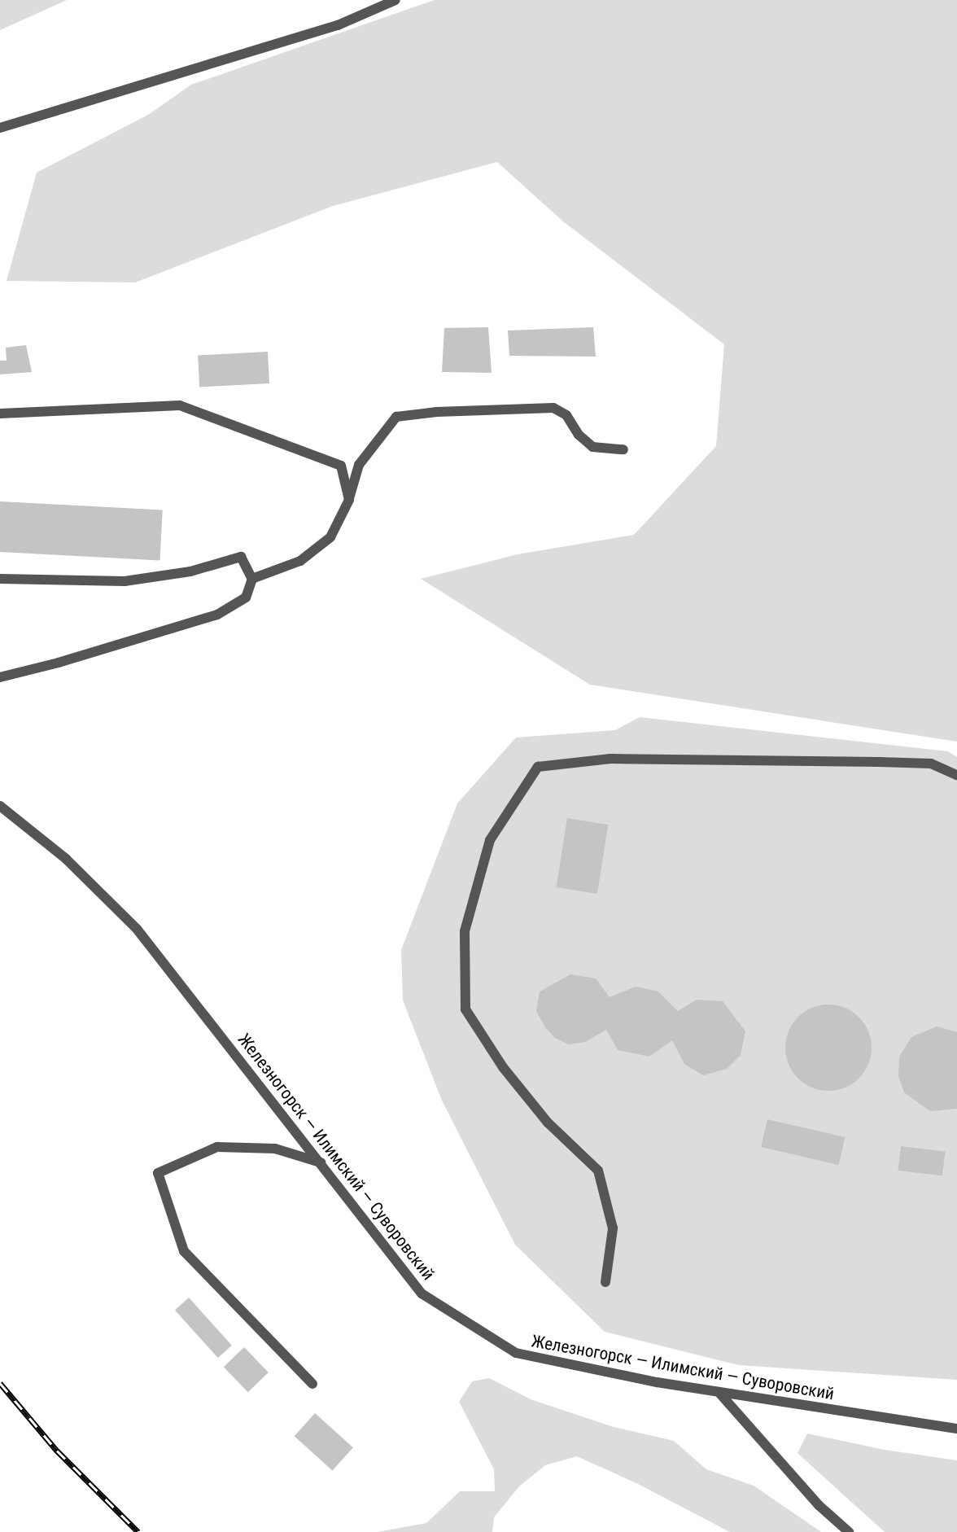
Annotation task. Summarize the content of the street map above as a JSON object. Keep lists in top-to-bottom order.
{
  "streets": {
    "street": ["Железногорск — Илимский — Суворовский"]
  }
}
